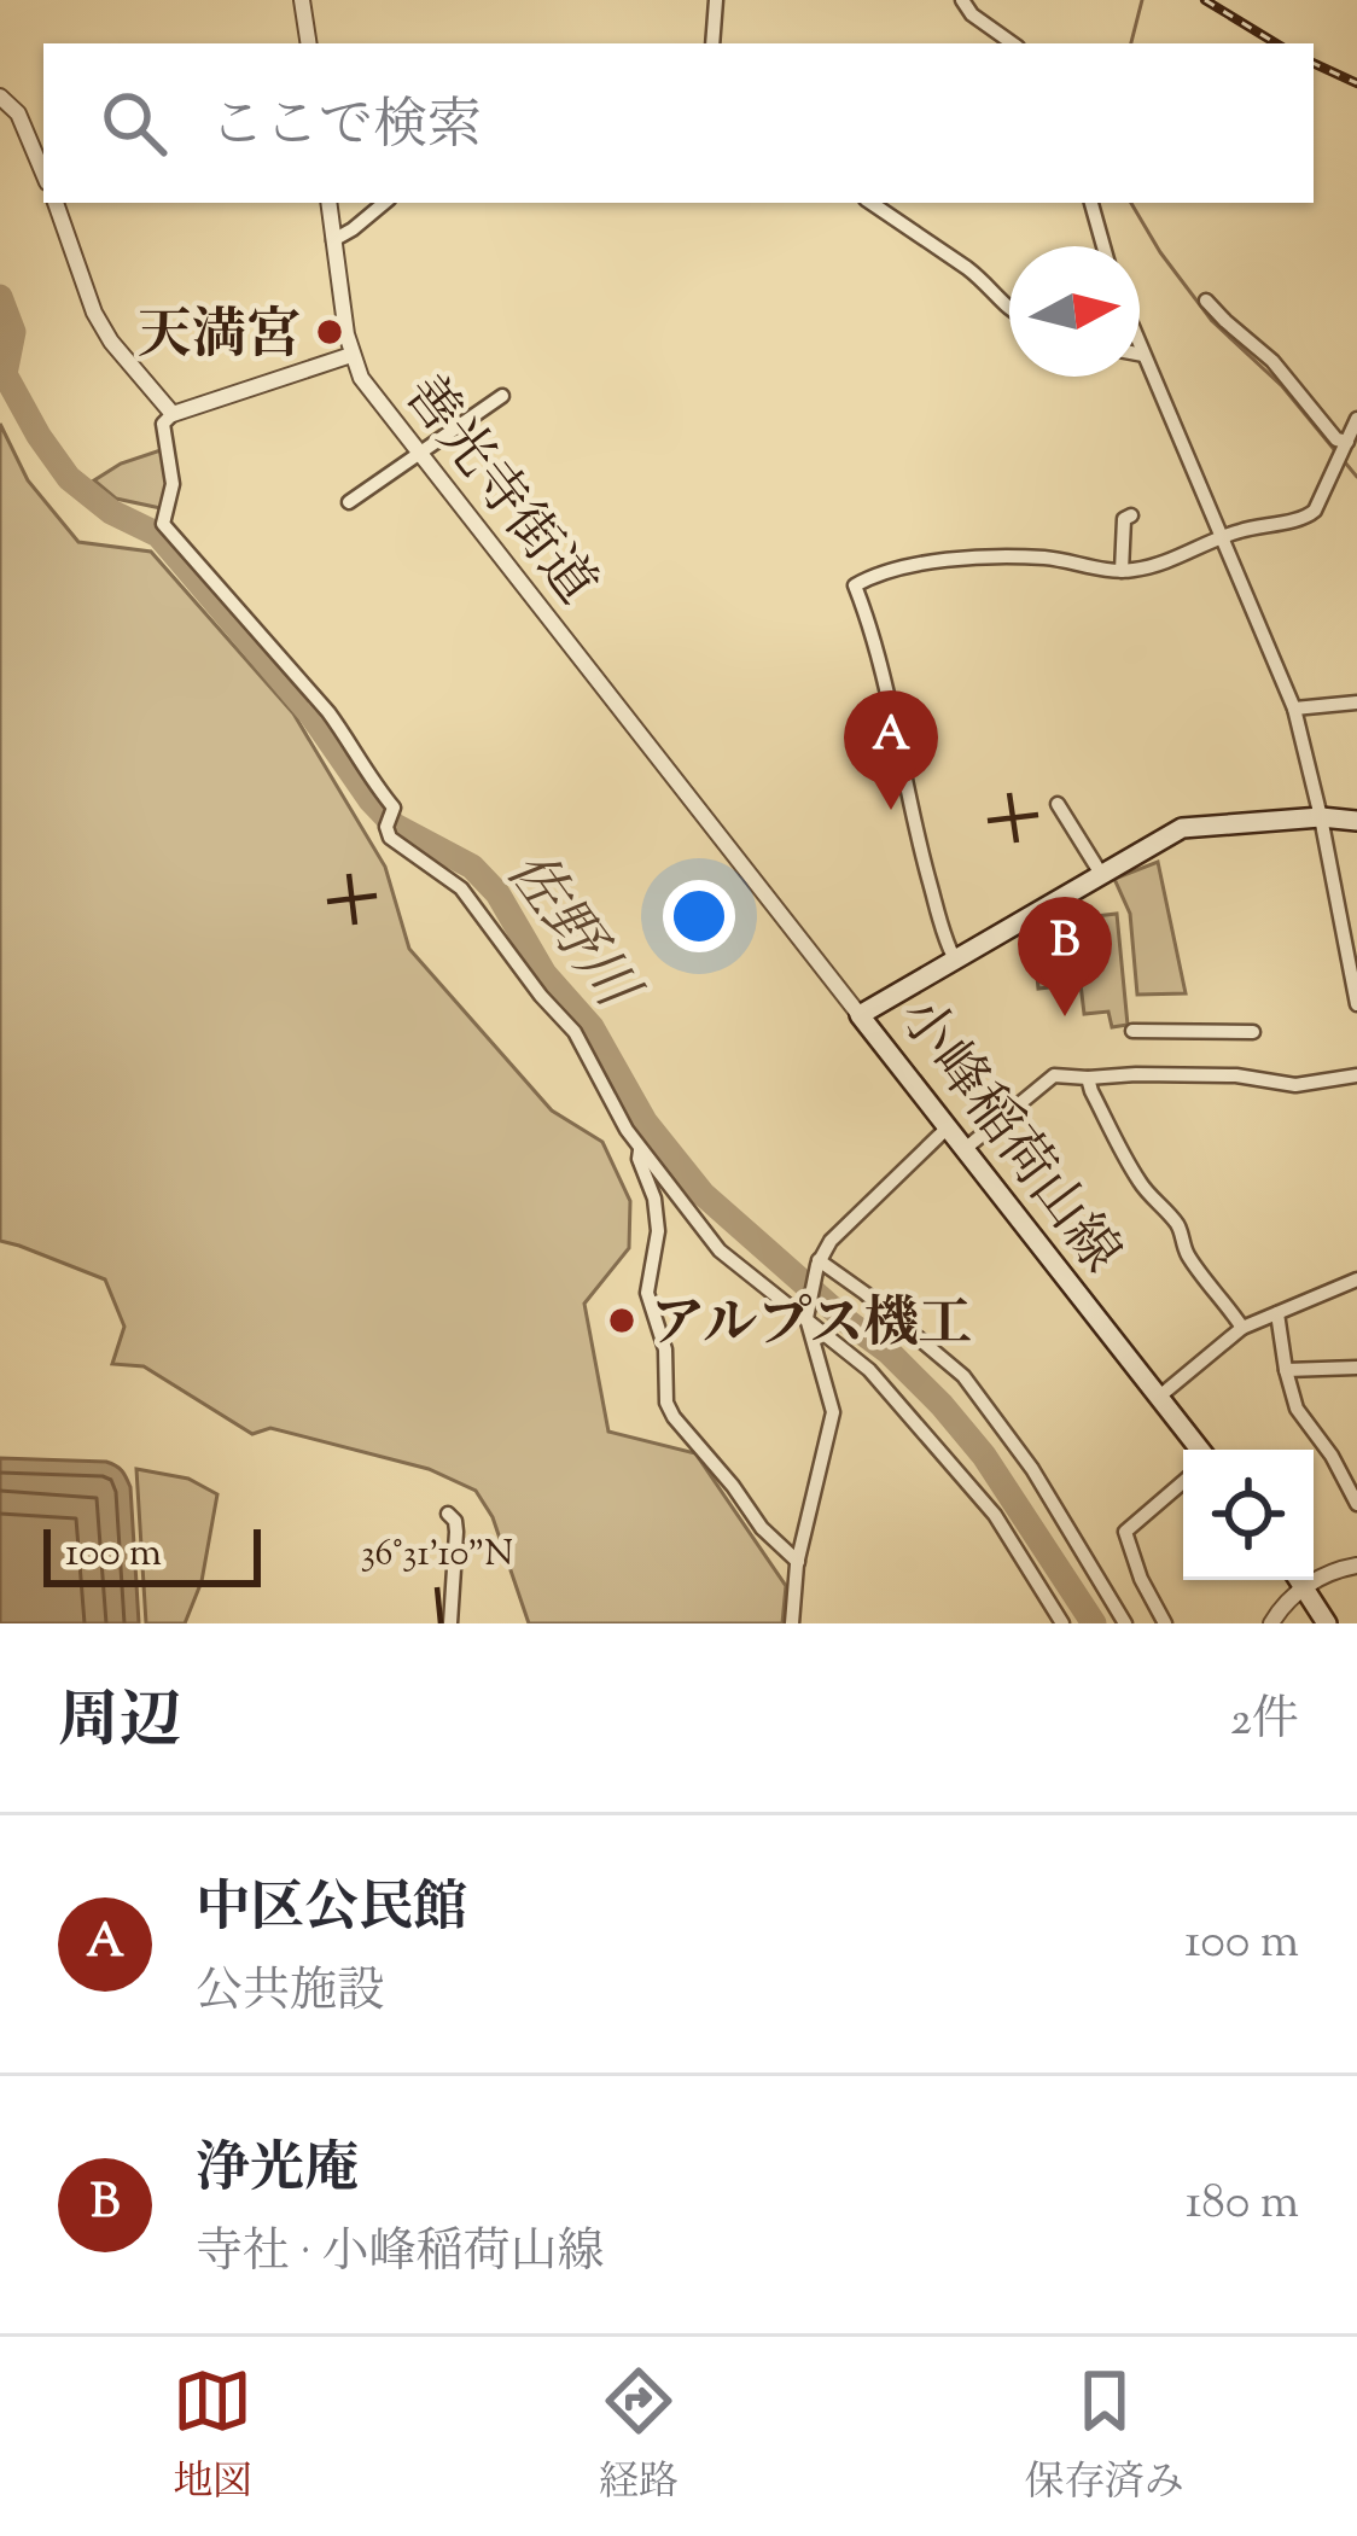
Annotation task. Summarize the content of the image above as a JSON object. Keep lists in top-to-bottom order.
{
  "streets": {
    "main road": ["小峰稲荷山線"],
    "street": ["善光寺街道"]
  },
  "crossings": [
    ["善光寺街道", "小峰稲荷山線"]
  ],
  "water": ["佐野川"],
  "places": ["天満宮", "アルプス機工"],
  "scale_bar": "100 m",
  "north": "right",
  "page": {
    "search": "ここで検索",
    "pins": ["A", "B"],
    "scale": "100 m",
    "heading": ["周辺", "2件"],
    "list": [
      {
        "mark": "A",
        "name": "中区公民館",
        "note": "公共施設",
        "value": "100 m"
      },
      {
        "mark": "B",
        "name": "浄光庵",
        "note": "寺社 · 小峰稲荷山線",
        "value": "180 m"
      }
    ],
    "nav": ["地図", "経路", "保存済み"]
  },
  "coordinates": ["36°31'10\"N"]
}
